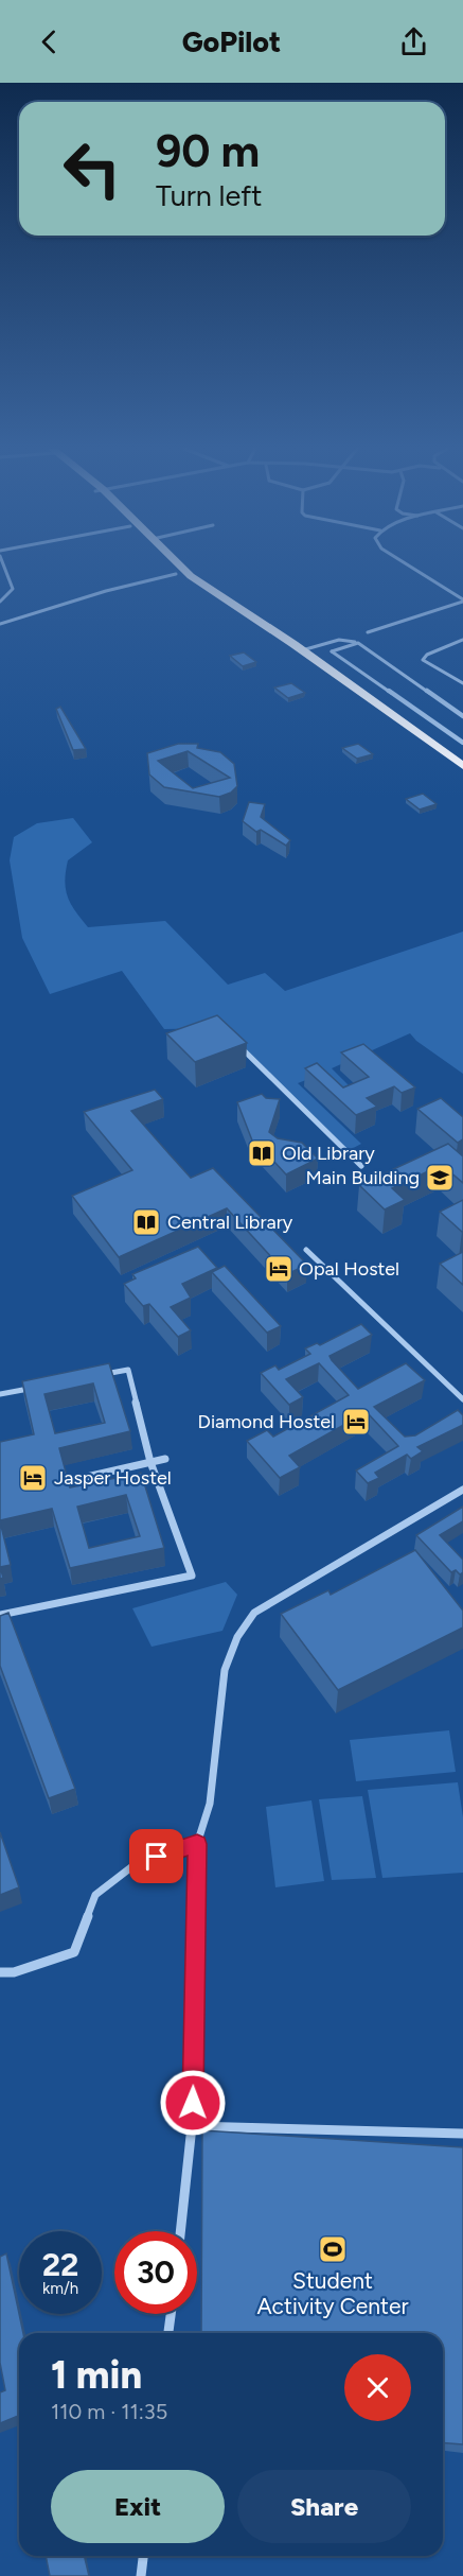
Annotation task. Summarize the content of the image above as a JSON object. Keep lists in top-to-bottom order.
{
  "places": {
    "library": ["Old Library", "Central Library"],
    "school or university": ["Main Building"],
    "hotel": ["Opal Hostel", "Diamond Hostel", "Jasper Hostel"],
    "sports": ["Student Activity Center"]
  },
  "page": {
    "header": "GoPilot",
    "turn": ["90 m", "Turn left"],
    "speed": "22 km/h",
    "limit": "30",
    "heading": ["1 min", "110 m · 11:35"],
    "buttons": ["Exit", "Share"]
  }
}
